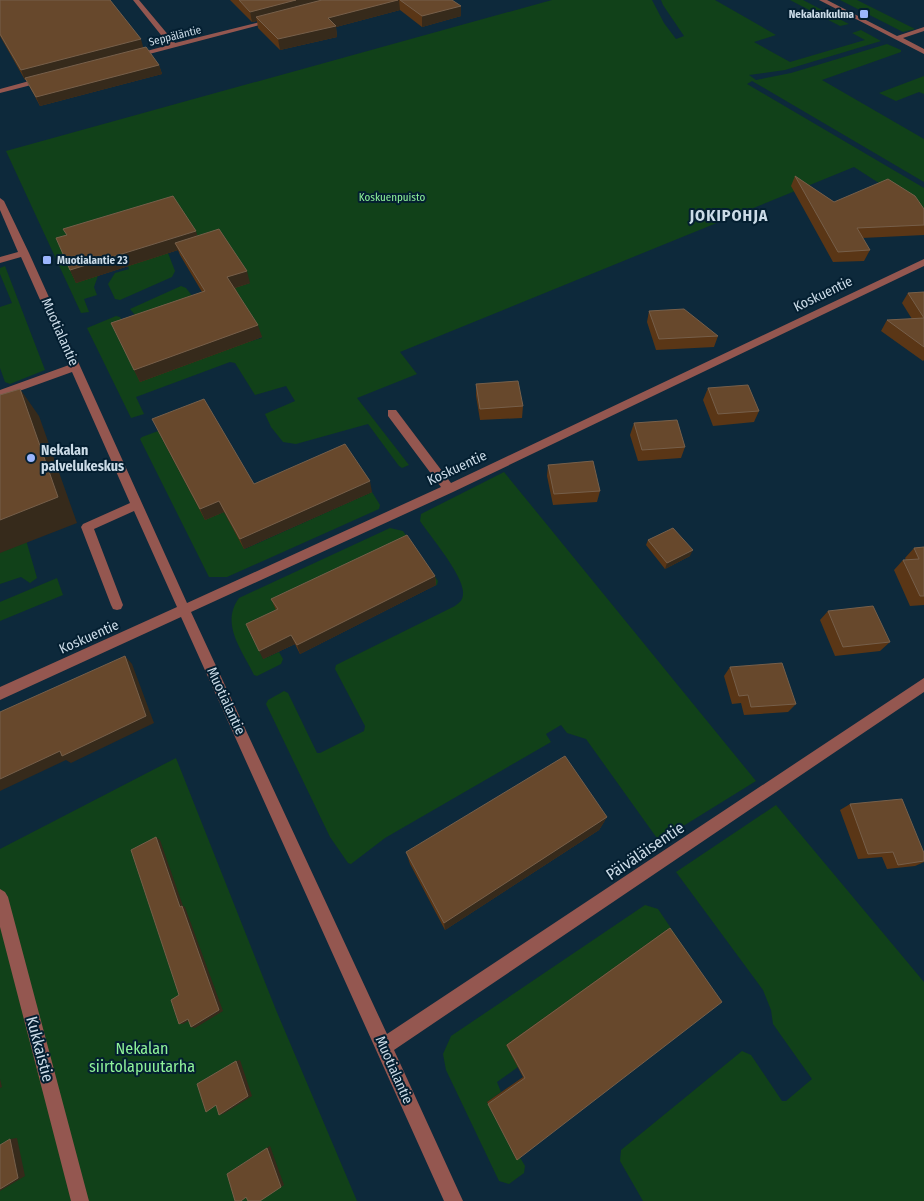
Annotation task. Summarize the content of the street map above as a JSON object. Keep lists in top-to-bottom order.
{
  "streets": {
    "street": [
      "Seppäläntie",
      "Koskuentie",
      "Muotialantie",
      "Päiväläisentie",
      "Kukkaistie"
    ]
  },
  "crossings": [
    ["Koskuentie", "Muotialantie"],
    ["Muotialantie", "Päiväläisentie"]
  ],
  "districts": ["JOKIPOHJA"],
  "parks": ["Koskuenpuisto", "Nekalan siirtolapuutarha"],
  "places": {
    "transit": ["Nekalankulma", "Muotialantie 23"],
    "other": ["Nekalan palvelukeskus"]
  }
}
